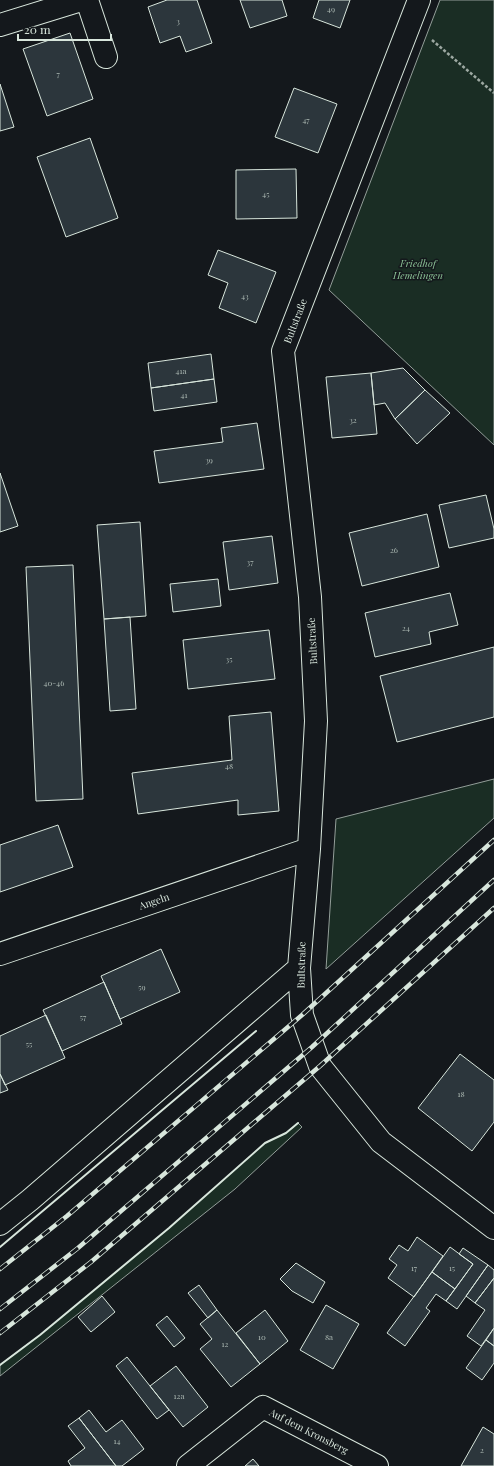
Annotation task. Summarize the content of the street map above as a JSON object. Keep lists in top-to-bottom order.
{
  "streets": {
    "street": ["Bultstraße", "Angeln", "Auf dem Kronsberg"]
  },
  "crossings": [
    ["Bultstraße", "Angeln"]
  ],
  "parks": ["Friedhof Hemelingen"],
  "house_numbers": [
    "49",
    "3",
    "7",
    "47",
    "45",
    "43",
    "41a",
    "41",
    "32",
    "39",
    "26",
    "37",
    "24",
    "35",
    "40-46",
    "48",
    "59",
    "57",
    "55",
    "18",
    "17",
    "15",
    "10",
    "8a",
    "12",
    "12a",
    "14",
    "2"
  ],
  "scale_bar": "20 m"
}
